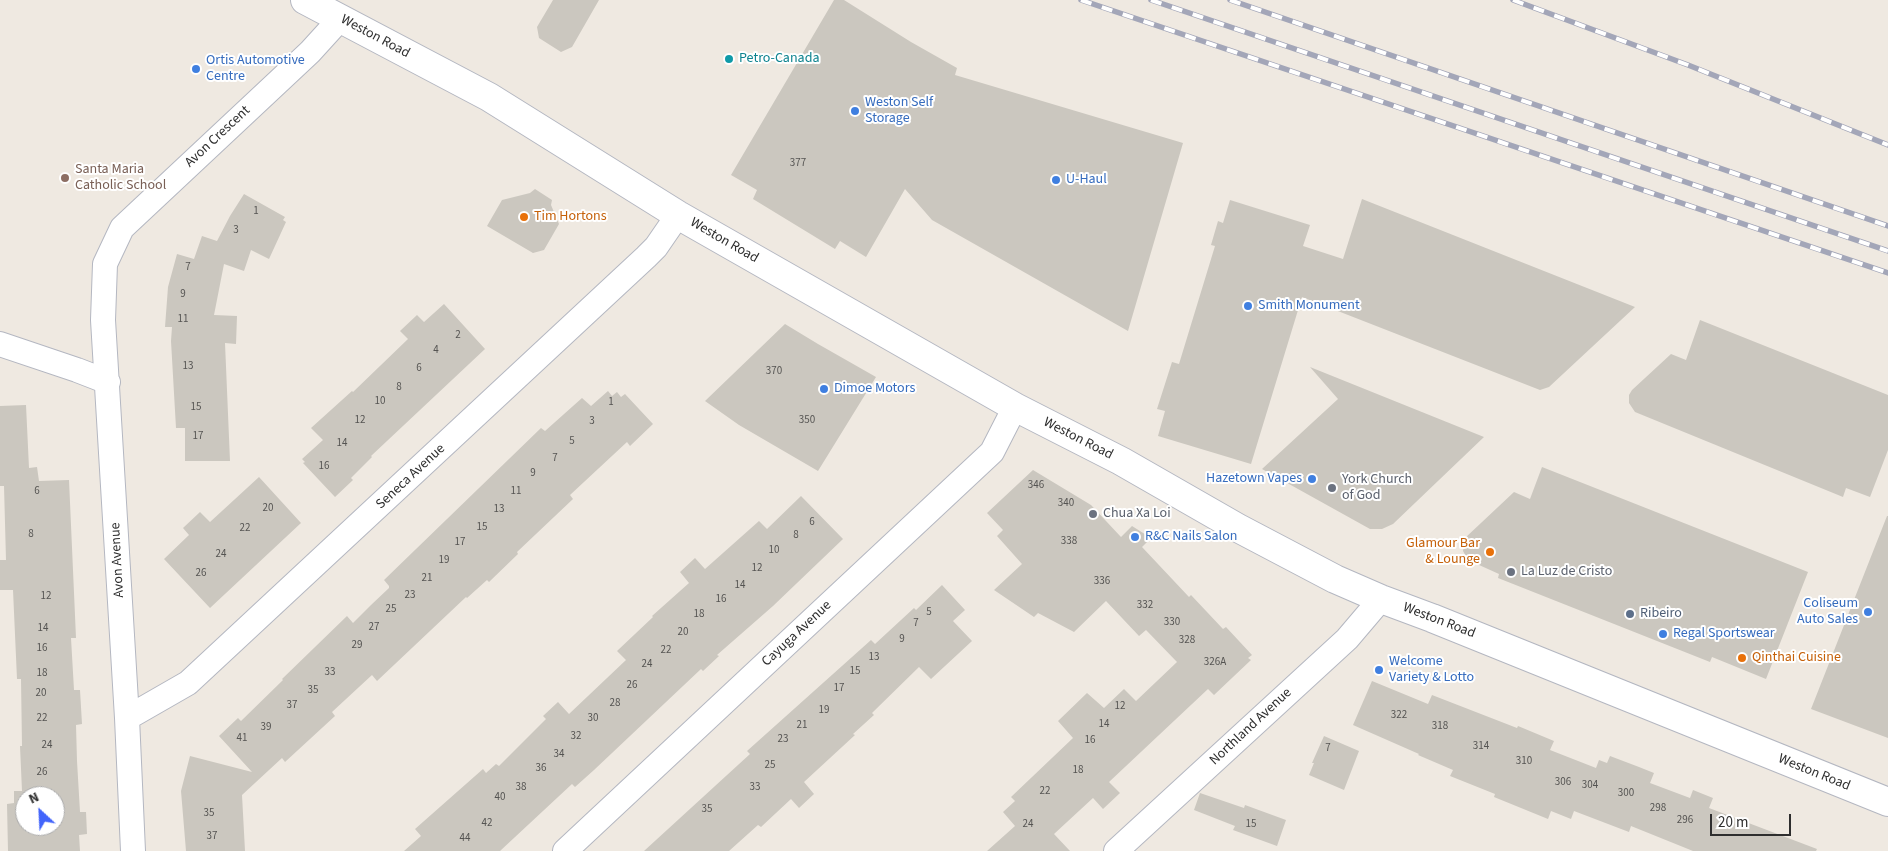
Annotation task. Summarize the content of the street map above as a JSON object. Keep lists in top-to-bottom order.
{
  "streets": {
    "main road": ["Weston Road"],
    "street": [
      "Avon Crescent",
      "Seneca Avenue",
      "Avon Avenue",
      "Cayuga Avenue",
      "Northland Avenue"
    ]
  },
  "crossings": [
    ["Weston Road", "Avon Crescent"],
    ["Weston Road", "Seneca Avenue"],
    ["Weston Road", "Cayuga Avenue"],
    ["Weston Road", "Northland Avenue"],
    ["Avon Crescent", "Avon Avenue"],
    ["Seneca Avenue", "Avon Avenue"]
  ],
  "places": [
    "Petro-Canada",
    "Ortis Automotive Centre",
    "Weston Self Storage",
    "Santa Maria Catholic School",
    "U-Haul",
    "Tim Hortons",
    "Smith Monument",
    "Dimoe Motors",
    "Hazetown Vapes",
    "York Church of God",
    "Chua Xa Loi",
    "R&C Nails Salon",
    "Glamour Bar & Lounge",
    "La Luz de Cristo",
    "Coliseum Auto Sales",
    "Ribeiro",
    "Regal Sportswear",
    "Qinthai Cuisine",
    "Welcome Variety & Lotto"
  ],
  "house_numbers": [
    "377",
    "1",
    "3",
    "7",
    "9",
    "11",
    "2",
    "4",
    "13",
    "6",
    "370",
    "8",
    "10",
    "1",
    "15",
    "12",
    "350",
    "3",
    "17",
    "5",
    "14",
    "7",
    "16",
    "9",
    "346",
    "6",
    "11",
    "340",
    "20",
    "13",
    "6",
    "15",
    "22",
    "8",
    "8",
    "338",
    "17",
    "10",
    "24",
    "19",
    "12",
    "26",
    "21",
    "336",
    "14",
    "23",
    "12",
    "16",
    "332",
    "25",
    "5",
    "18",
    "330",
    "7",
    "27",
    "14",
    "20",
    "9",
    "328",
    "29",
    "16",
    "22",
    "13",
    "326A",
    "24",
    "15",
    "33",
    "18",
    "26",
    "17",
    "35",
    "20",
    "28",
    "37",
    "12",
    "19",
    "322",
    "22",
    "30",
    "14",
    "21",
    "318",
    "39",
    "32",
    "41",
    "23",
    "16",
    "24",
    "314",
    "7",
    "34",
    "310",
    "25",
    "36",
    "18",
    "26",
    "306",
    "304",
    "38",
    "33",
    "22",
    "300",
    "40",
    "298",
    "35",
    "35",
    "296",
    "42",
    "24",
    "15",
    "37",
    "44"
  ],
  "scale_bar": "20 m",
  "north": "top left"
}
